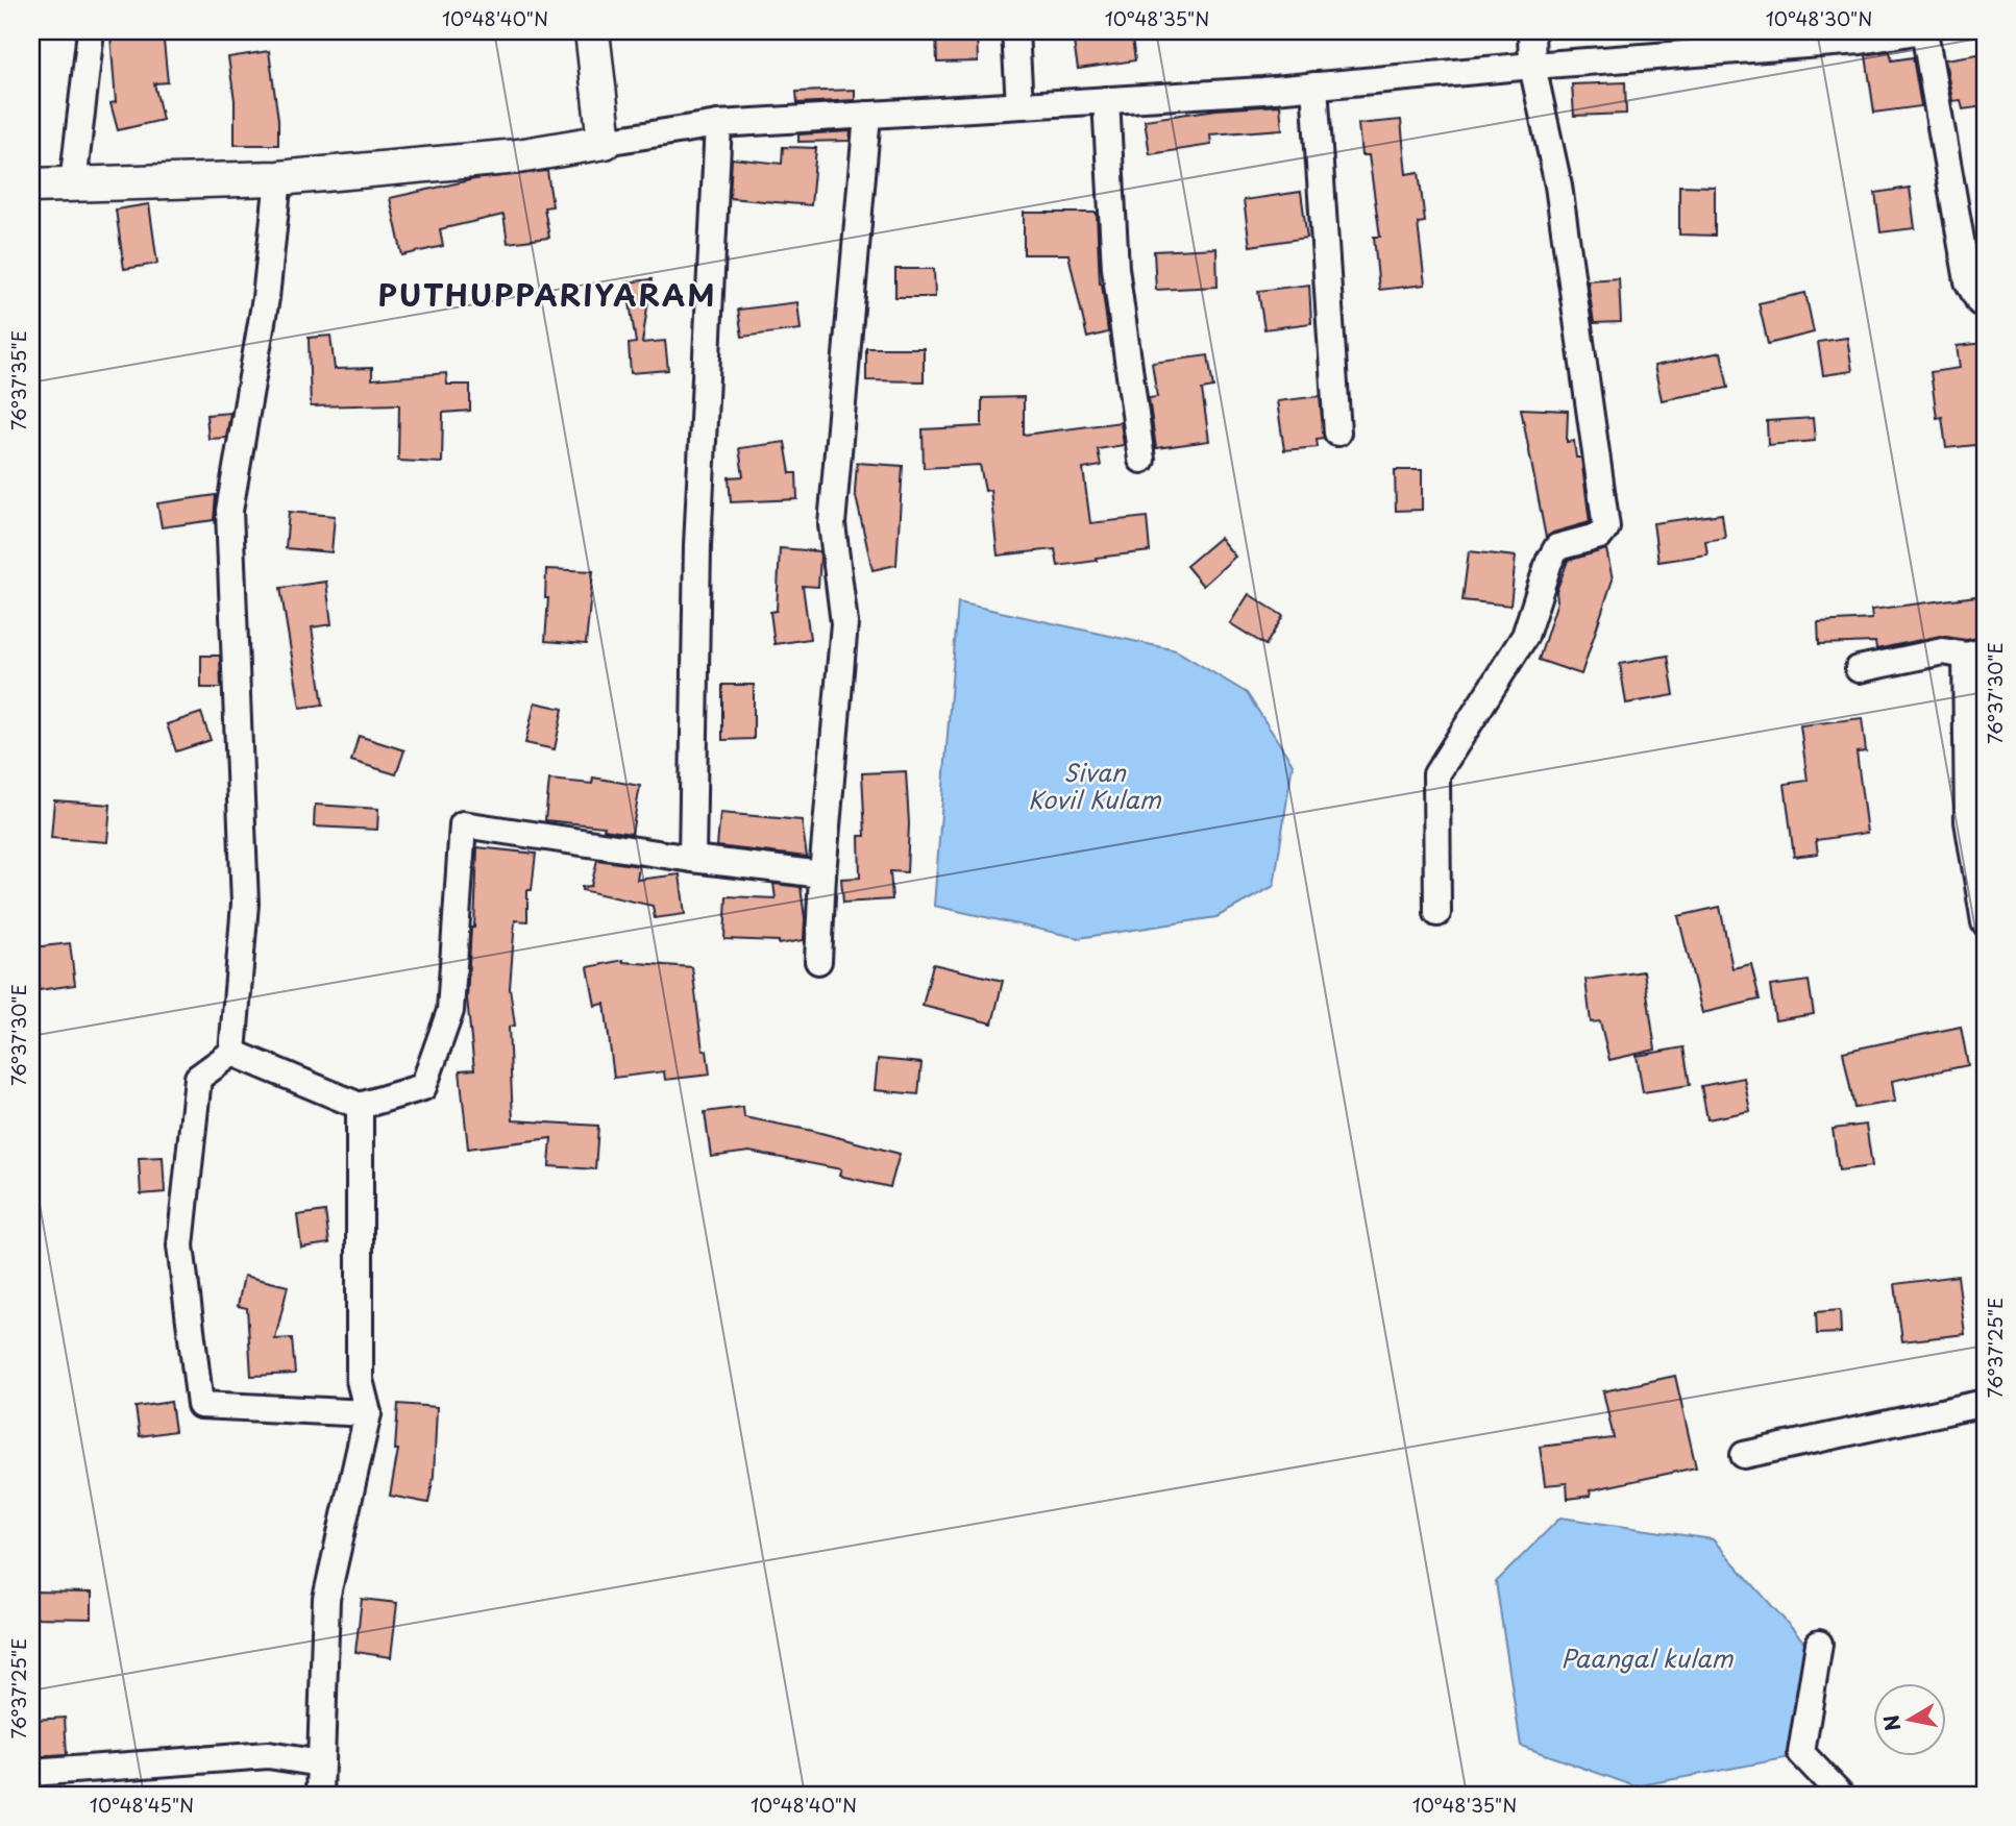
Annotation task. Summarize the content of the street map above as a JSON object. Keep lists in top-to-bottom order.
{
  "districts": ["PUTHUPPARIYARAM"],
  "water": ["Sivan Kovil Kulam", "Paangal kulam"],
  "north": "left",
  "coordinates": [
    "10°48'40\"N",
    "10°48'35\"N",
    "10°48'30\"N",
    "76°37'35\"E",
    "76°37'30\"E",
    "76°37'25\"E",
    "10°48'45\"N"
  ]
}
